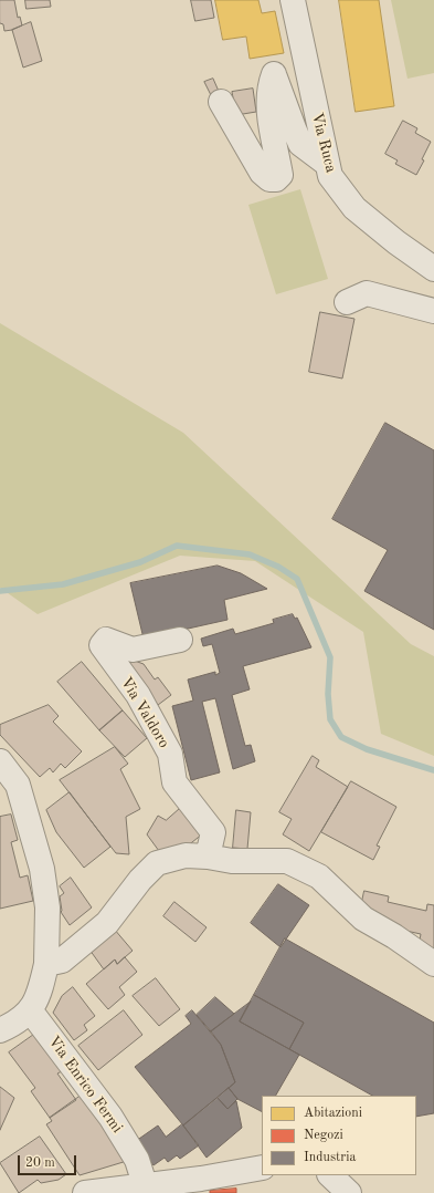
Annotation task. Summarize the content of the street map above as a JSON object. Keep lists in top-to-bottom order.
{
  "streets": {
    "street": ["Via Ruca", "Via Valdoro", "Via Enrico Fermi"]
  },
  "legend": ["Abitazioni", "Negozi", "Industria"],
  "scale_bar": "20 m"
}
